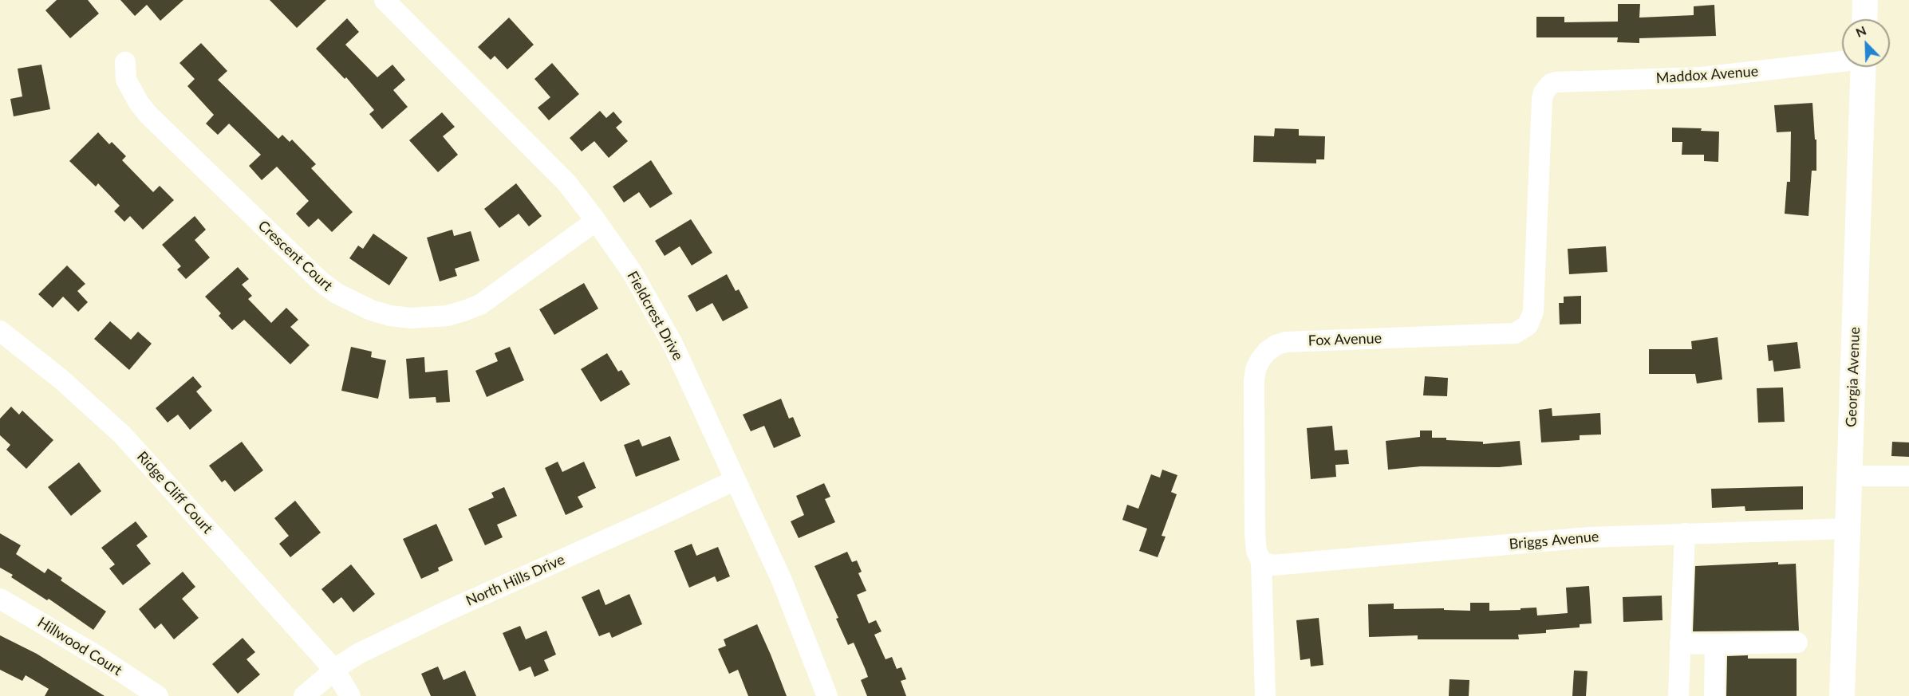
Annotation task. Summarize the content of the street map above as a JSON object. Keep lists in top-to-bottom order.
{
  "streets": {
    "main road": ["Georgia Avenue"],
    "street": [
      "Maddox Avenue",
      "Crescent Court",
      "Fieldcrest Drive",
      "Fox Avenue",
      "Ridge Cliff Court",
      "Briggs Avenue",
      "North Hills Drive",
      "Hillwood Court"
    ]
  },
  "crossings": [
    ["Maddox Avenue", "Fox Avenue"],
    ["Crescent Court", "Fieldcrest Drive"],
    ["Fieldcrest Drive", "North Hills Drive"],
    ["Fox Avenue", "Briggs Avenue"],
    ["Georgia Avenue", "Briggs Avenue"],
    ["Ridge Cliff Court", "North Hills Drive"]
  ],
  "north": "top left"
}
